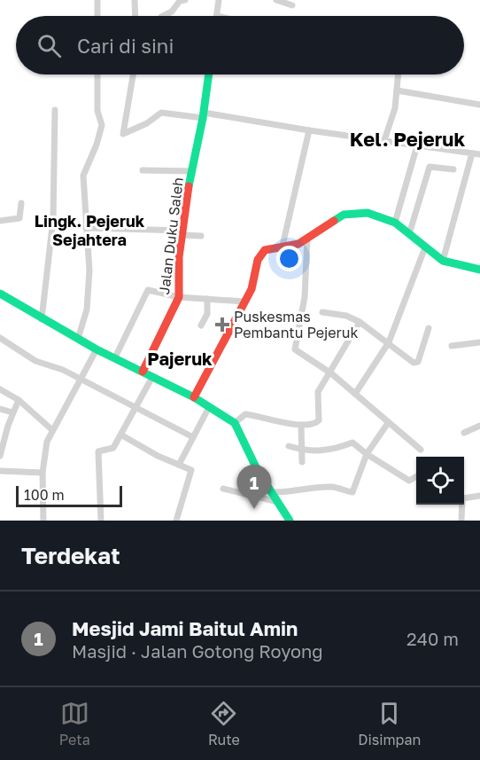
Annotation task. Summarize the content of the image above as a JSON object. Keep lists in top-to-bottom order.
{
  "streets": {
    "street": ["Jalan Duku Saleh"]
  },
  "districts": ["Kel. Pejeruk", "Lingk. Pejeruk Sejahtera", "Pajeruk"],
  "places": {
    "health": ["Puskesmas Pembantu Pejeruk"]
  },
  "scale_bar": "100 m",
  "page": {
    "search": "Cari di sini",
    "pins": "1",
    "scale": "100 m",
    "heading": "Terdekat",
    "list": [
      {
        "mark": "1",
        "name": "Mesjid Jami Baitul Amin",
        "note": "Masjid · Jalan Gotong Royong",
        "value": "240 m"
      }
    ],
    "nav": ["Peta", "Rute", "Disimpan"]
  }
}
